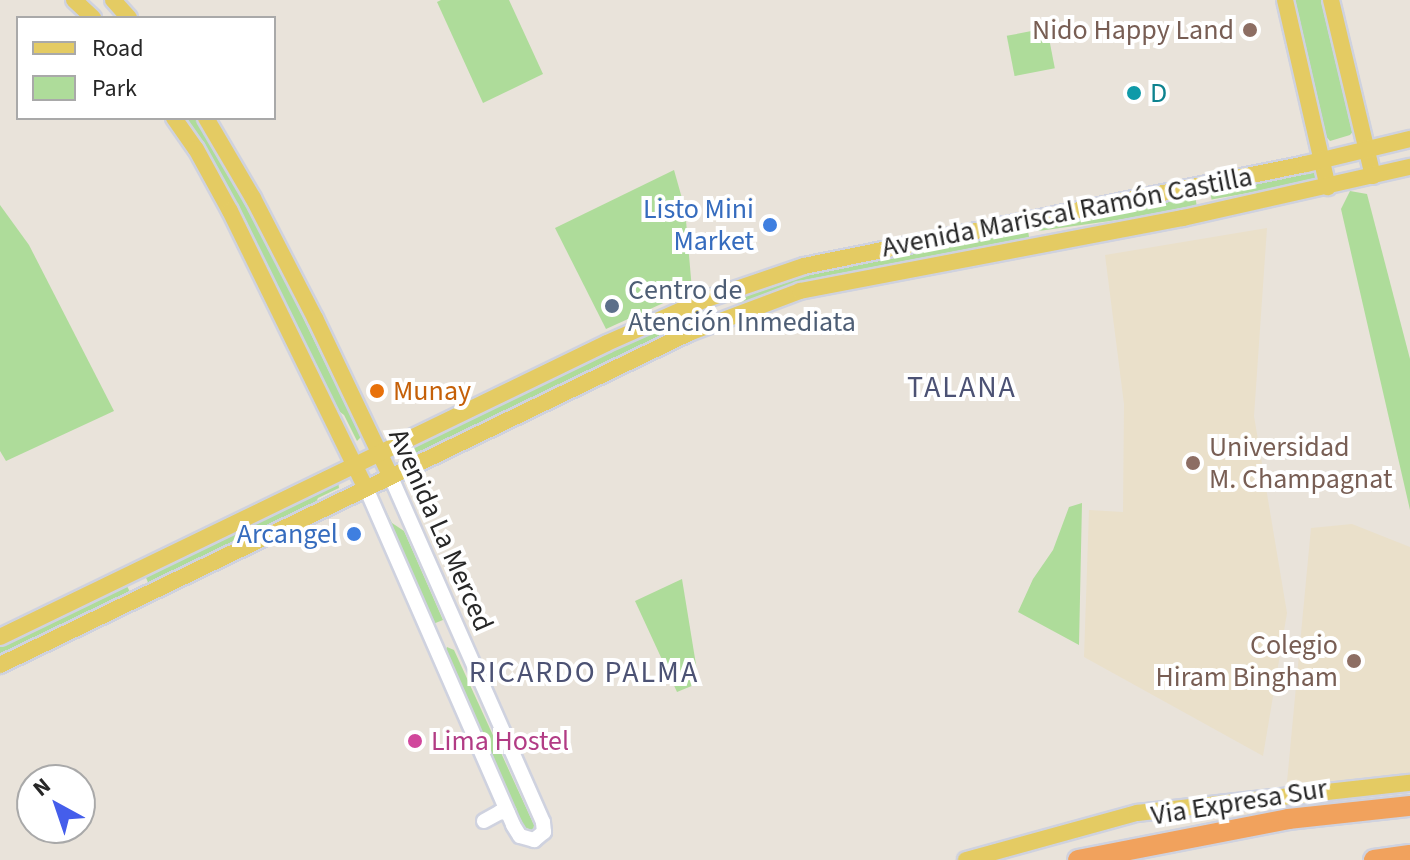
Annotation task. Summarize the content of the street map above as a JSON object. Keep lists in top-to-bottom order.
{
  "streets": {
    "highway": ["Via Expresa Sur"],
    "main road": ["Avenida Mariscal Ramón Castilla", "Avenida La Merced"]
  },
  "crossings": [
    ["Avenida Mariscal Ramón Castilla", "Avenida La Merced"]
  ],
  "districts": ["TALANA", "RICARDO PALMA"],
  "places": [
    "Nido Happy Land",
    "D",
    "Listo Mini Market",
    "Centro de Atención Inmediata",
    "Munay",
    "Universidad M. Champagnat",
    "Arcangel",
    "Colegio Hiram Bingham",
    "Lima Hostel"
  ],
  "legend": ["Road", "Park"],
  "north": "top left"
}
